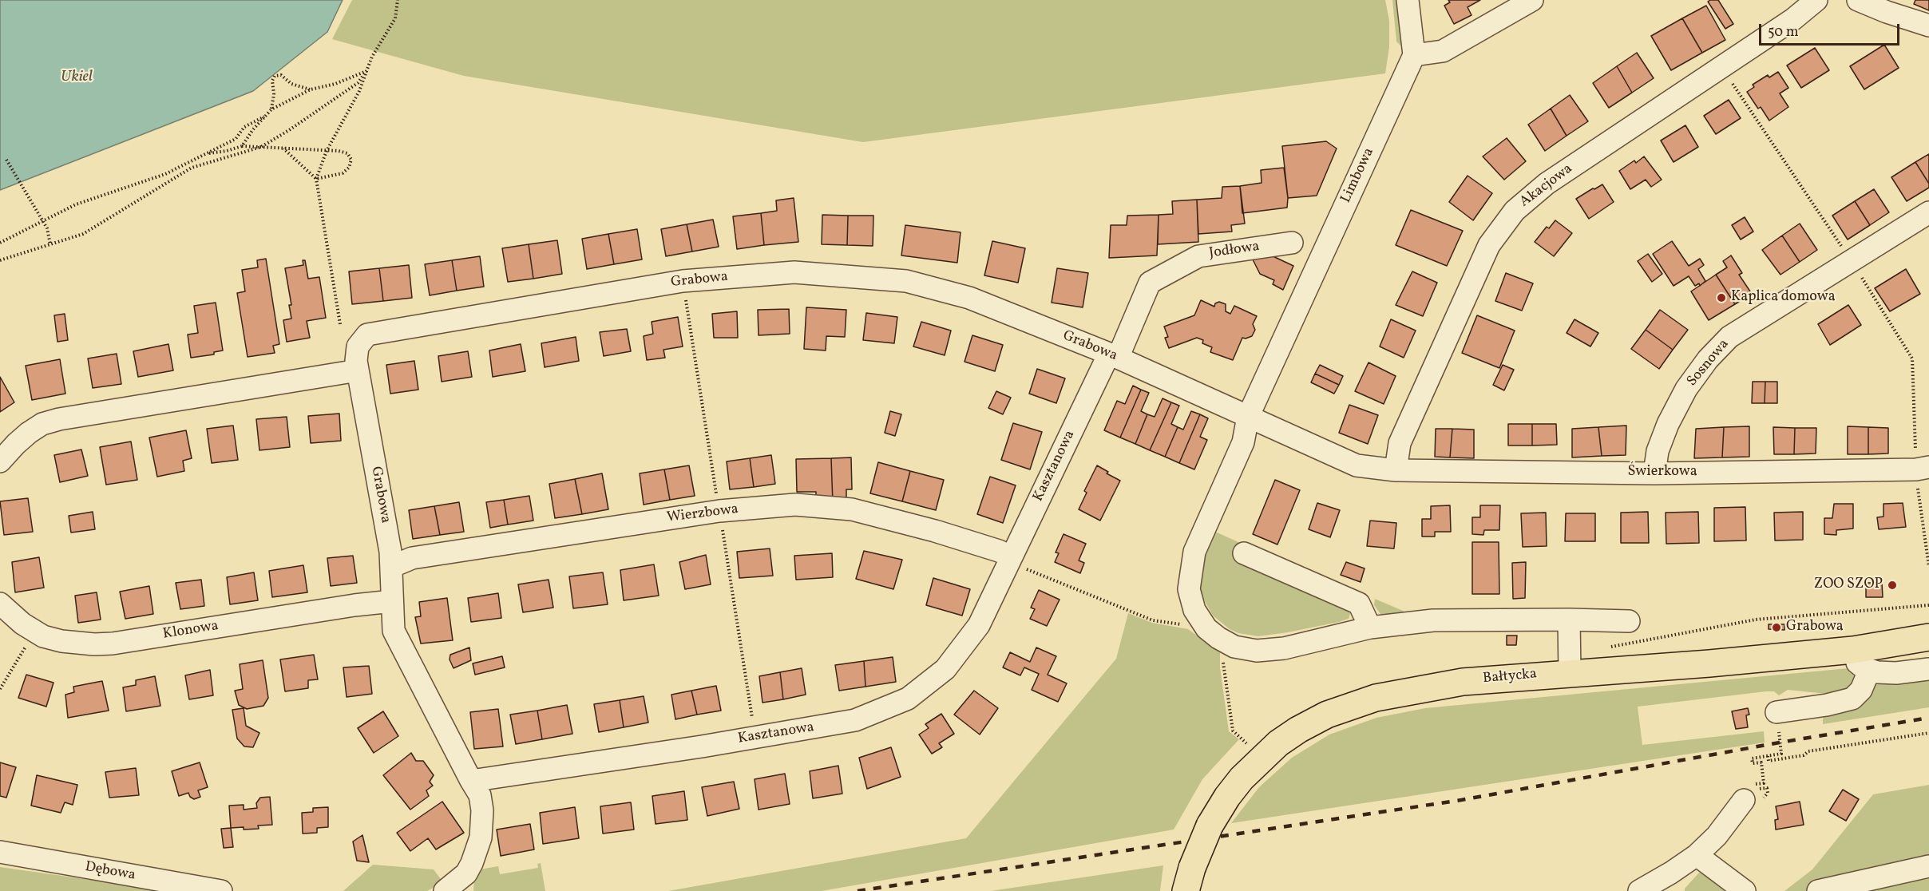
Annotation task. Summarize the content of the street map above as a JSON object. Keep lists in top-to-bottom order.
{
  "streets": {
    "main road": ["Bałtycka"],
    "street": [
      "Limbowa",
      "Akacjowa",
      "Jodłowa",
      "Grabowa",
      "Sosnowa",
      "Kasztanowa",
      "Świerkowa",
      "Wierzbowa",
      "Klonowa",
      "Dębowa"
    ]
  },
  "crossings": [
    ["Limbowa", "Grabowa"],
    ["Akacjowa", "Grabowa"],
    ["Akacjowa", "Świerkowa"],
    ["Jodłowa", "Grabowa"],
    ["Jodłowa", "Kasztanowa"],
    ["Grabowa", "Kasztanowa"],
    ["Grabowa", "Świerkowa"],
    ["Grabowa", "Wierzbowa"],
    ["Sosnowa", "Świerkowa"],
    ["Kasztanowa", "Wierzbowa"]
  ],
  "water": ["Ukiel"],
  "places": ["Kaplica domowa", "ZOO SZOP", "Grabowa"],
  "scale_bar": "50 m"
}
